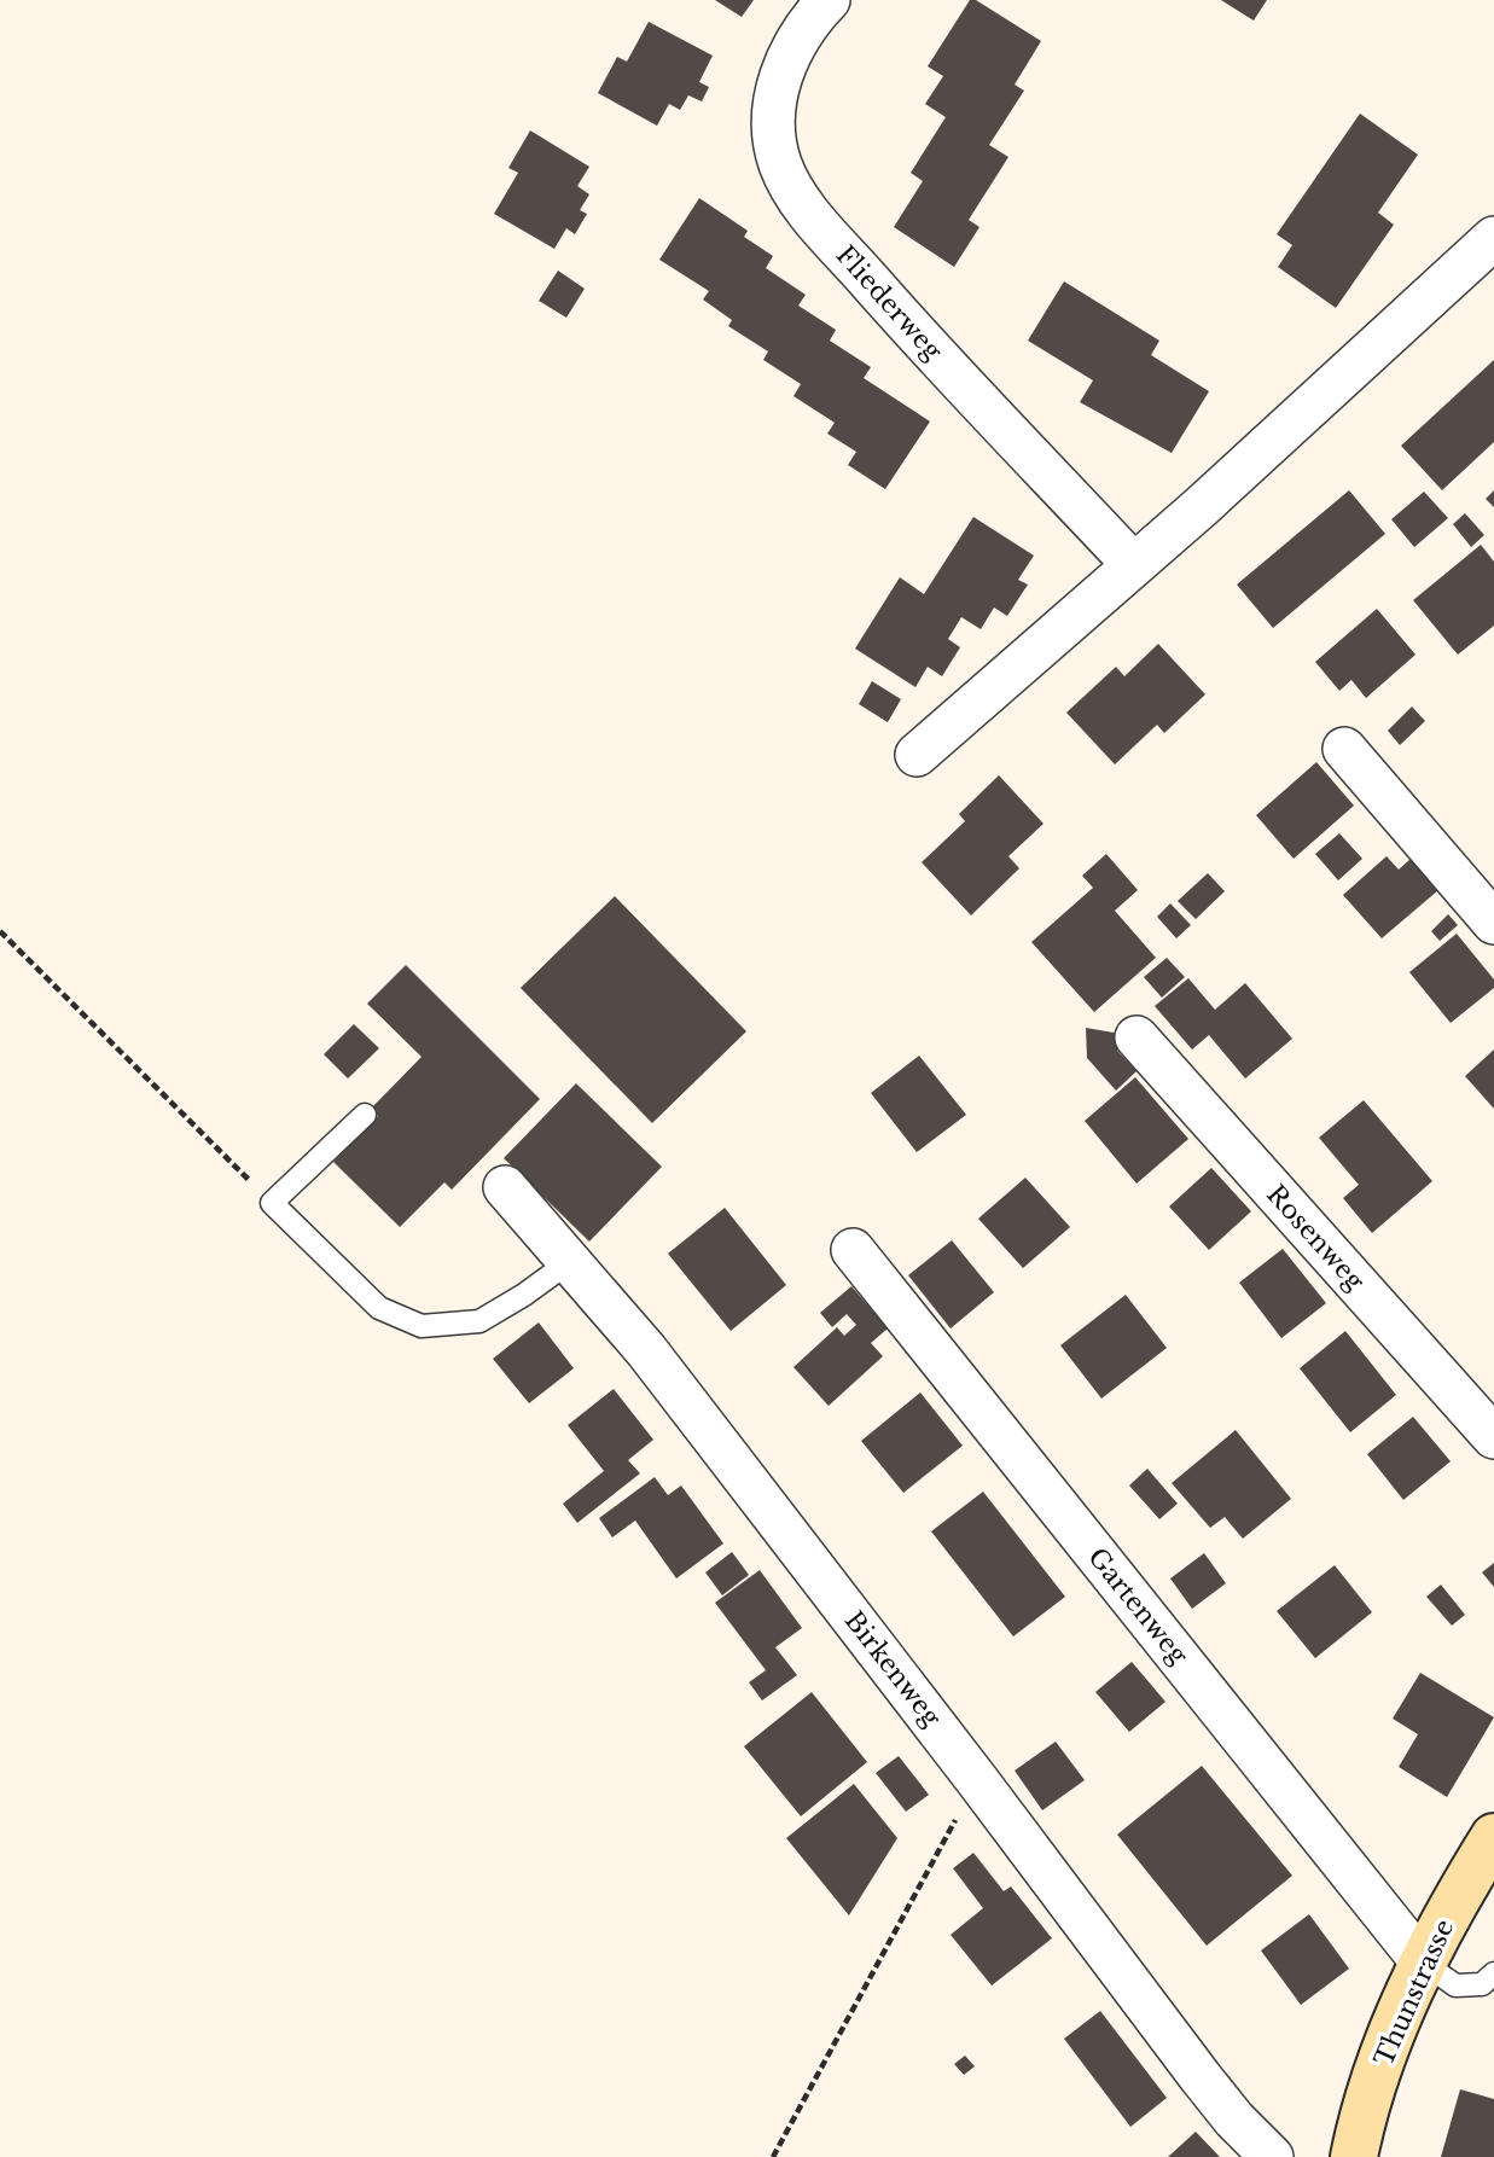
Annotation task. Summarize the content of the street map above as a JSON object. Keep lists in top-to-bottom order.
{
  "streets": {
    "main road": ["Thunstrasse"],
    "street": [
      "Fliederweg",
      "Rosenweg",
      "Gartenweg",
      "Birkenweg"
    ]
  },
  "crossings": [
    ["Gartenweg", "Thunstrasse"]
  ]
}
